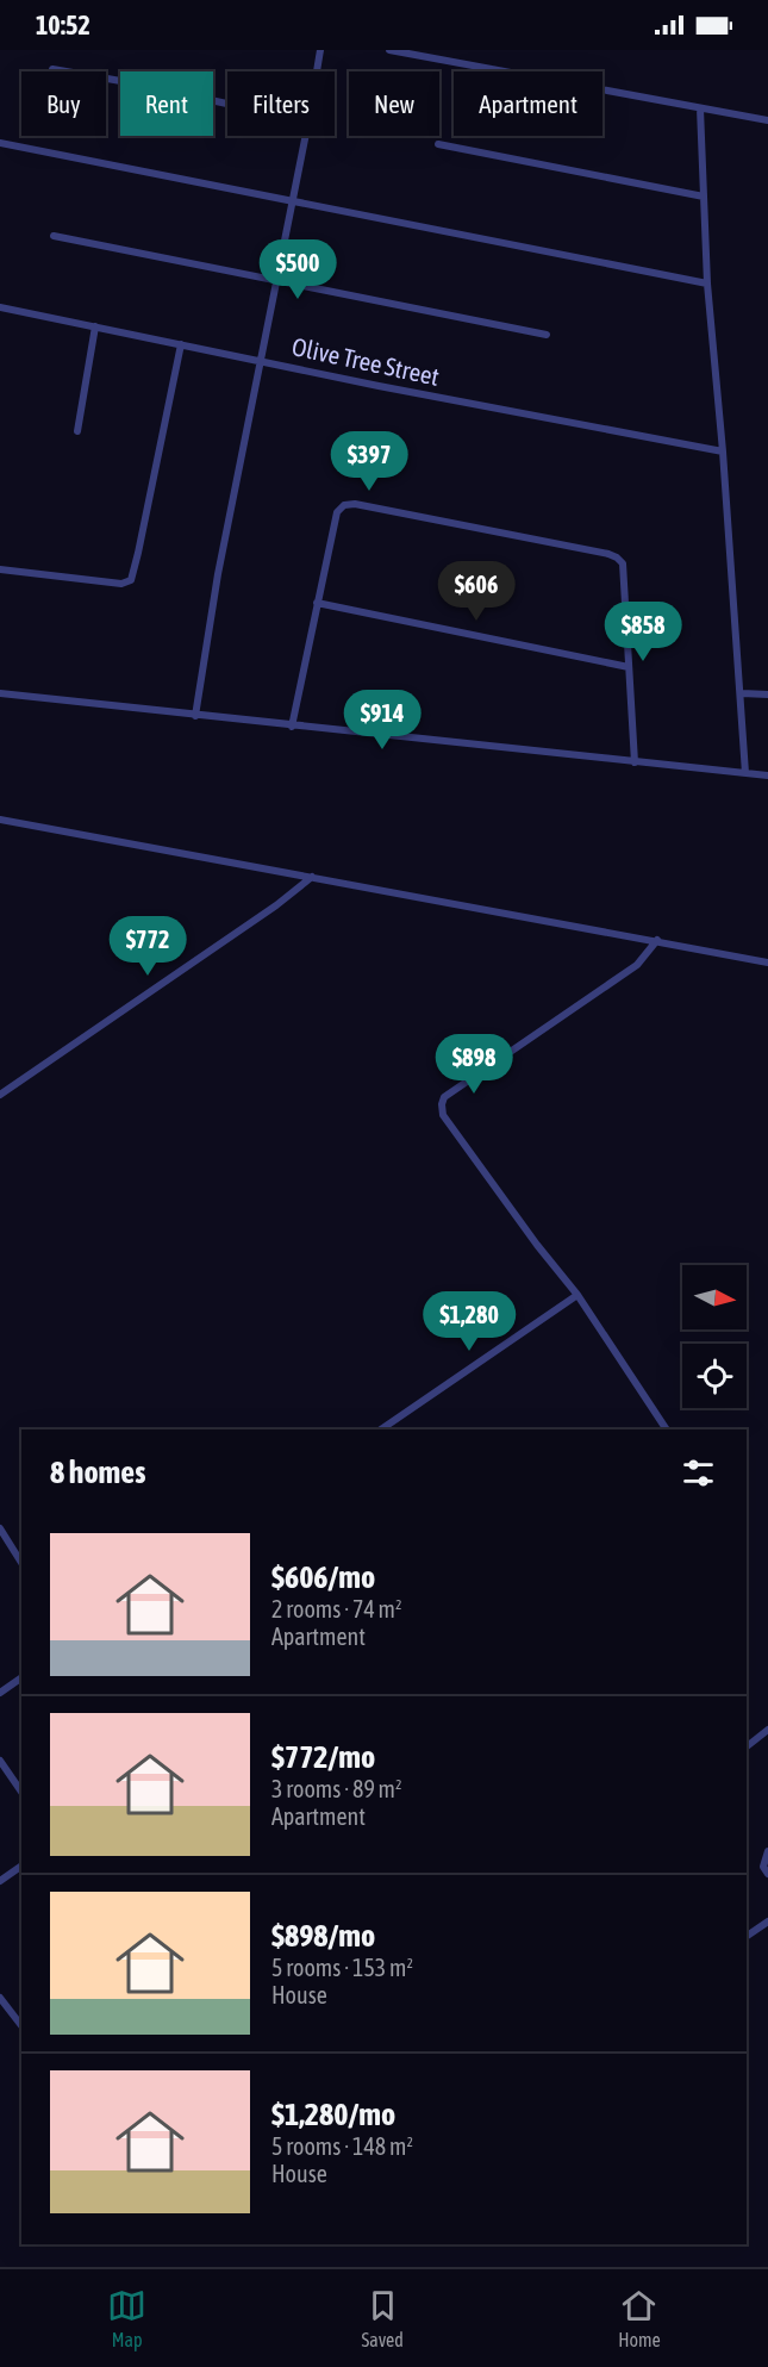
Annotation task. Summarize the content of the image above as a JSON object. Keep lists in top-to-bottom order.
{
  "streets": {
    "street": ["Olive Tree Street"]
  },
  "north": "right",
  "page": {
    "status": "10:52",
    "chip": [
      "Buy",
      "Rent",
      "Filters",
      "New",
      "Apartment"
    ],
    "price": [
      "$500",
      "$397",
      "$606",
      "$858",
      "$914",
      "$772",
      "$898",
      "$1,280"
    ],
    "heading": "8 homes",
    "list": [
      {
        "name": "$606/mo",
        "note": "2 rooms · 74 m² · Apartment"
      },
      {
        "name": "$772/mo",
        "note": "3 rooms · 89 m² · Apartment"
      },
      {
        "name": "$898/mo",
        "note": "5 rooms · 153 m² · House"
      },
      {
        "name": "$1,280/mo",
        "note": "5 rooms · 148 m² · House"
      }
    ],
    "tabs": ["Map", "Saved", "Home"]
  }
}
